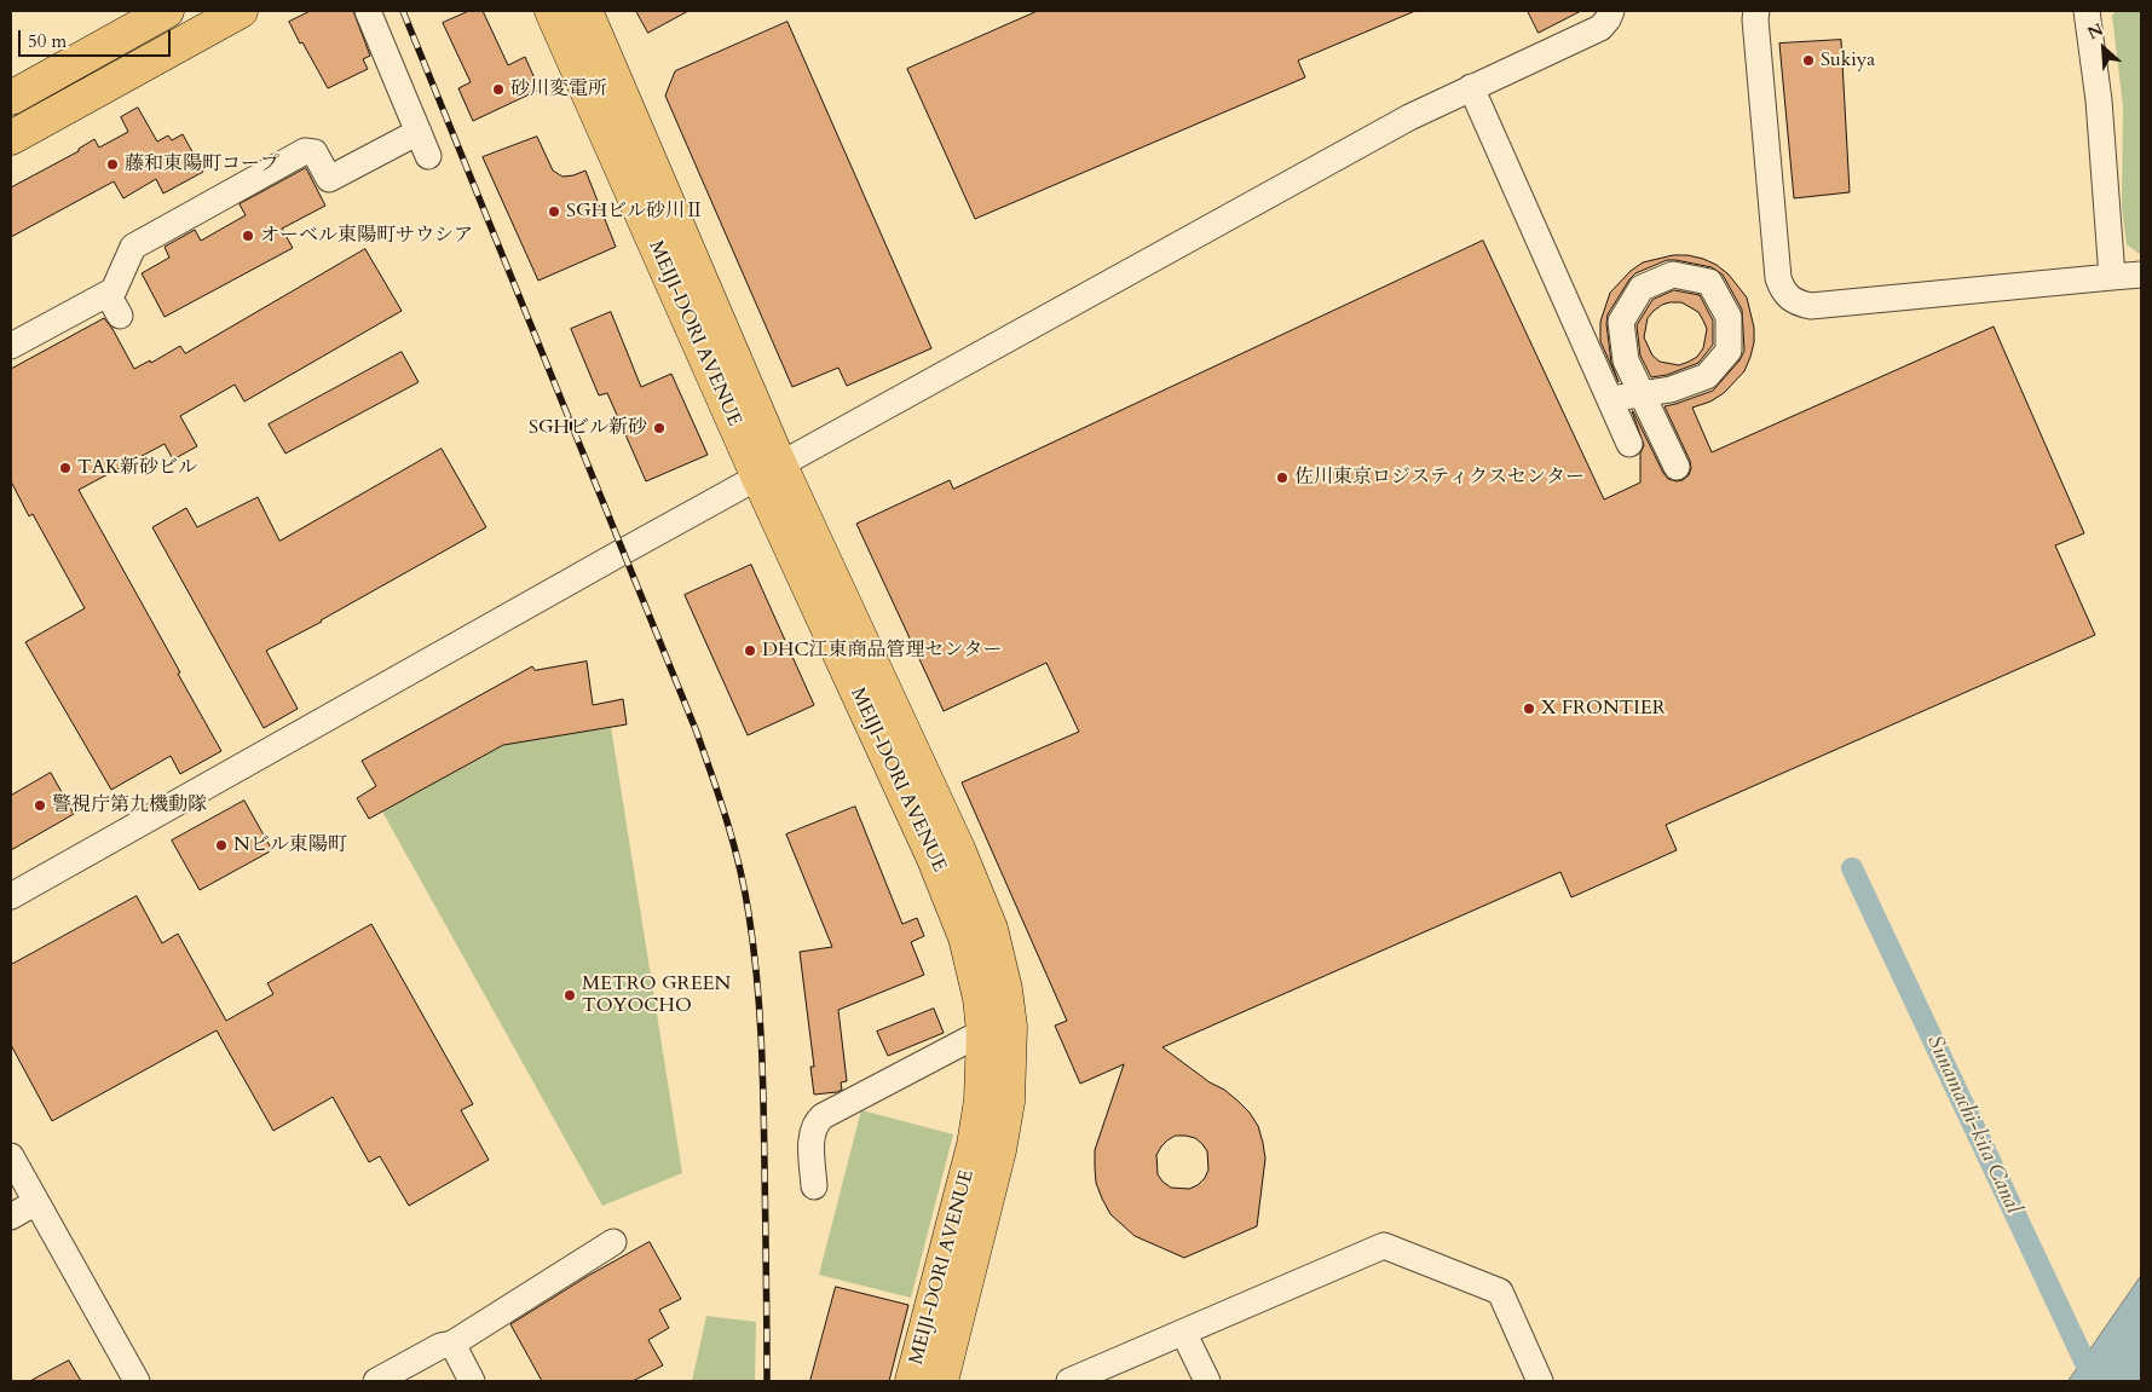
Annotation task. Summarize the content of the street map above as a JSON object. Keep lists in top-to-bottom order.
{
  "streets": {
    "main road": ["MEIJI-DORI AVENUE"]
  },
  "water": ["Sunamachi-kita Canal"],
  "places": [
    "Sukiya",
    "砂川変電所",
    "藤和東陽町コープ",
    "SGHビル砂川Ⅱ",
    "オーベル東陽町サウシア",
    "SGHビル新砂",
    "TAK新砂ビル",
    "佐川東京ロジスティクスセンター",
    "DHC江東商品管理センター",
    "X FRONTIER",
    "警視庁第九機動隊",
    "Nビル東陽町",
    "METRO GREEN TOYOCHO"
  ],
  "scale_bar": "50 m",
  "north": "top left"
}
